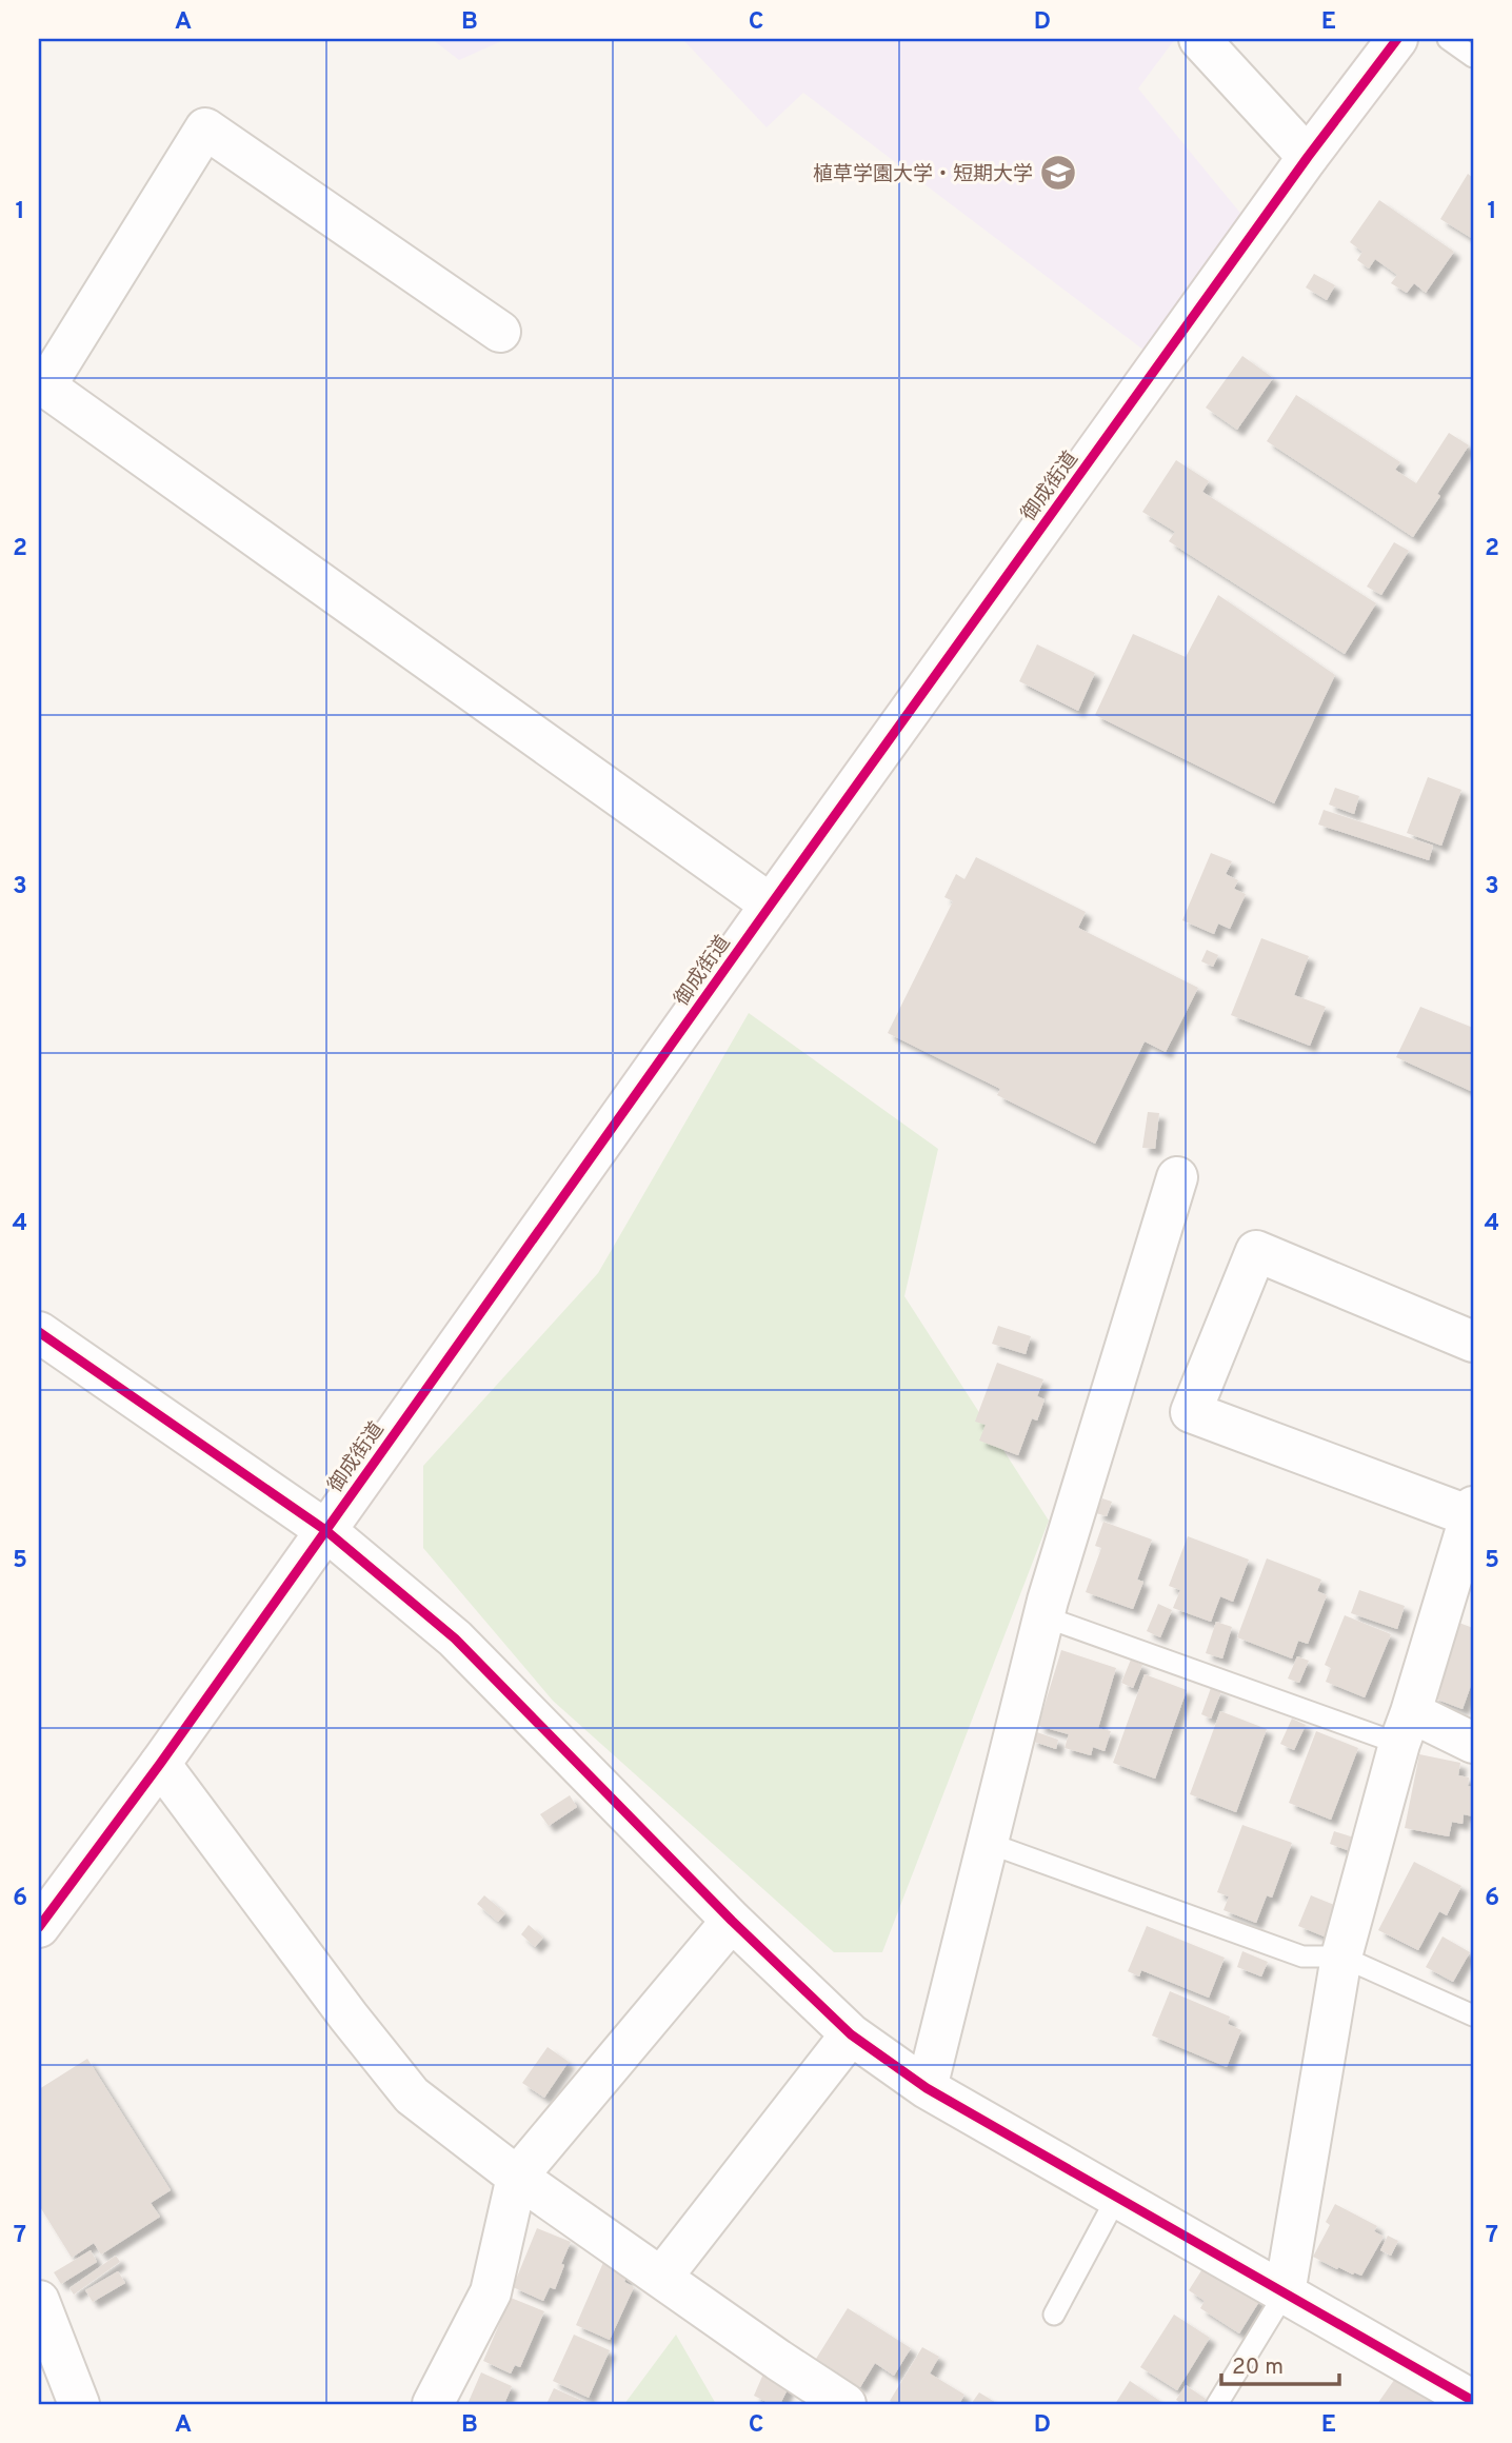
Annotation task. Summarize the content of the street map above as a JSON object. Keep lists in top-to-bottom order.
{
  "streets": {
    "street": ["御成街道"]
  },
  "places": {
    "school or university": ["植草学園大学・短期大学"]
  },
  "scale_bar": "20 m",
  "grid": {
    "columns": [
      "A",
      "B",
      "C",
      "D",
      "E"
    ],
    "rows": [
      "1",
      "2",
      "3",
      "4",
      "5",
      "6",
      "7"
    ]
  }
}
